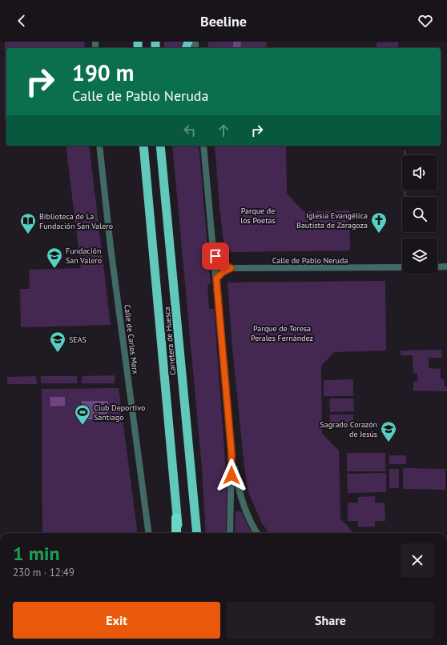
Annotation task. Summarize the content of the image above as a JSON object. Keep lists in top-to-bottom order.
{
  "streets": {
    "highway": ["Carretera de Huesca"],
    "street": ["Calle de Pablo Neruda", "Calle de Carlos Marx"]
  },
  "parks": ["Parque de los Poetas", "Parque de Teresa Perales Fernández"],
  "places": {
    "church": ["Iglesia Evangélica Bautista de Zaragoza"],
    "library": ["Biblioteca de La Fundación San Valero"],
    "school or university": ["Fundación San Valero", "SEAS", "Sagrado Corazón de Jesús"],
    "sports": ["Club Deportivo Santiago"]
  },
  "page": {
    "header": "Beeline",
    "turn": ["190 m", "Calle de Pablo Neruda"],
    "heading": ["1 min", "230 m · 12:49"],
    "buttons": ["Exit", "Share"]
  }
}
